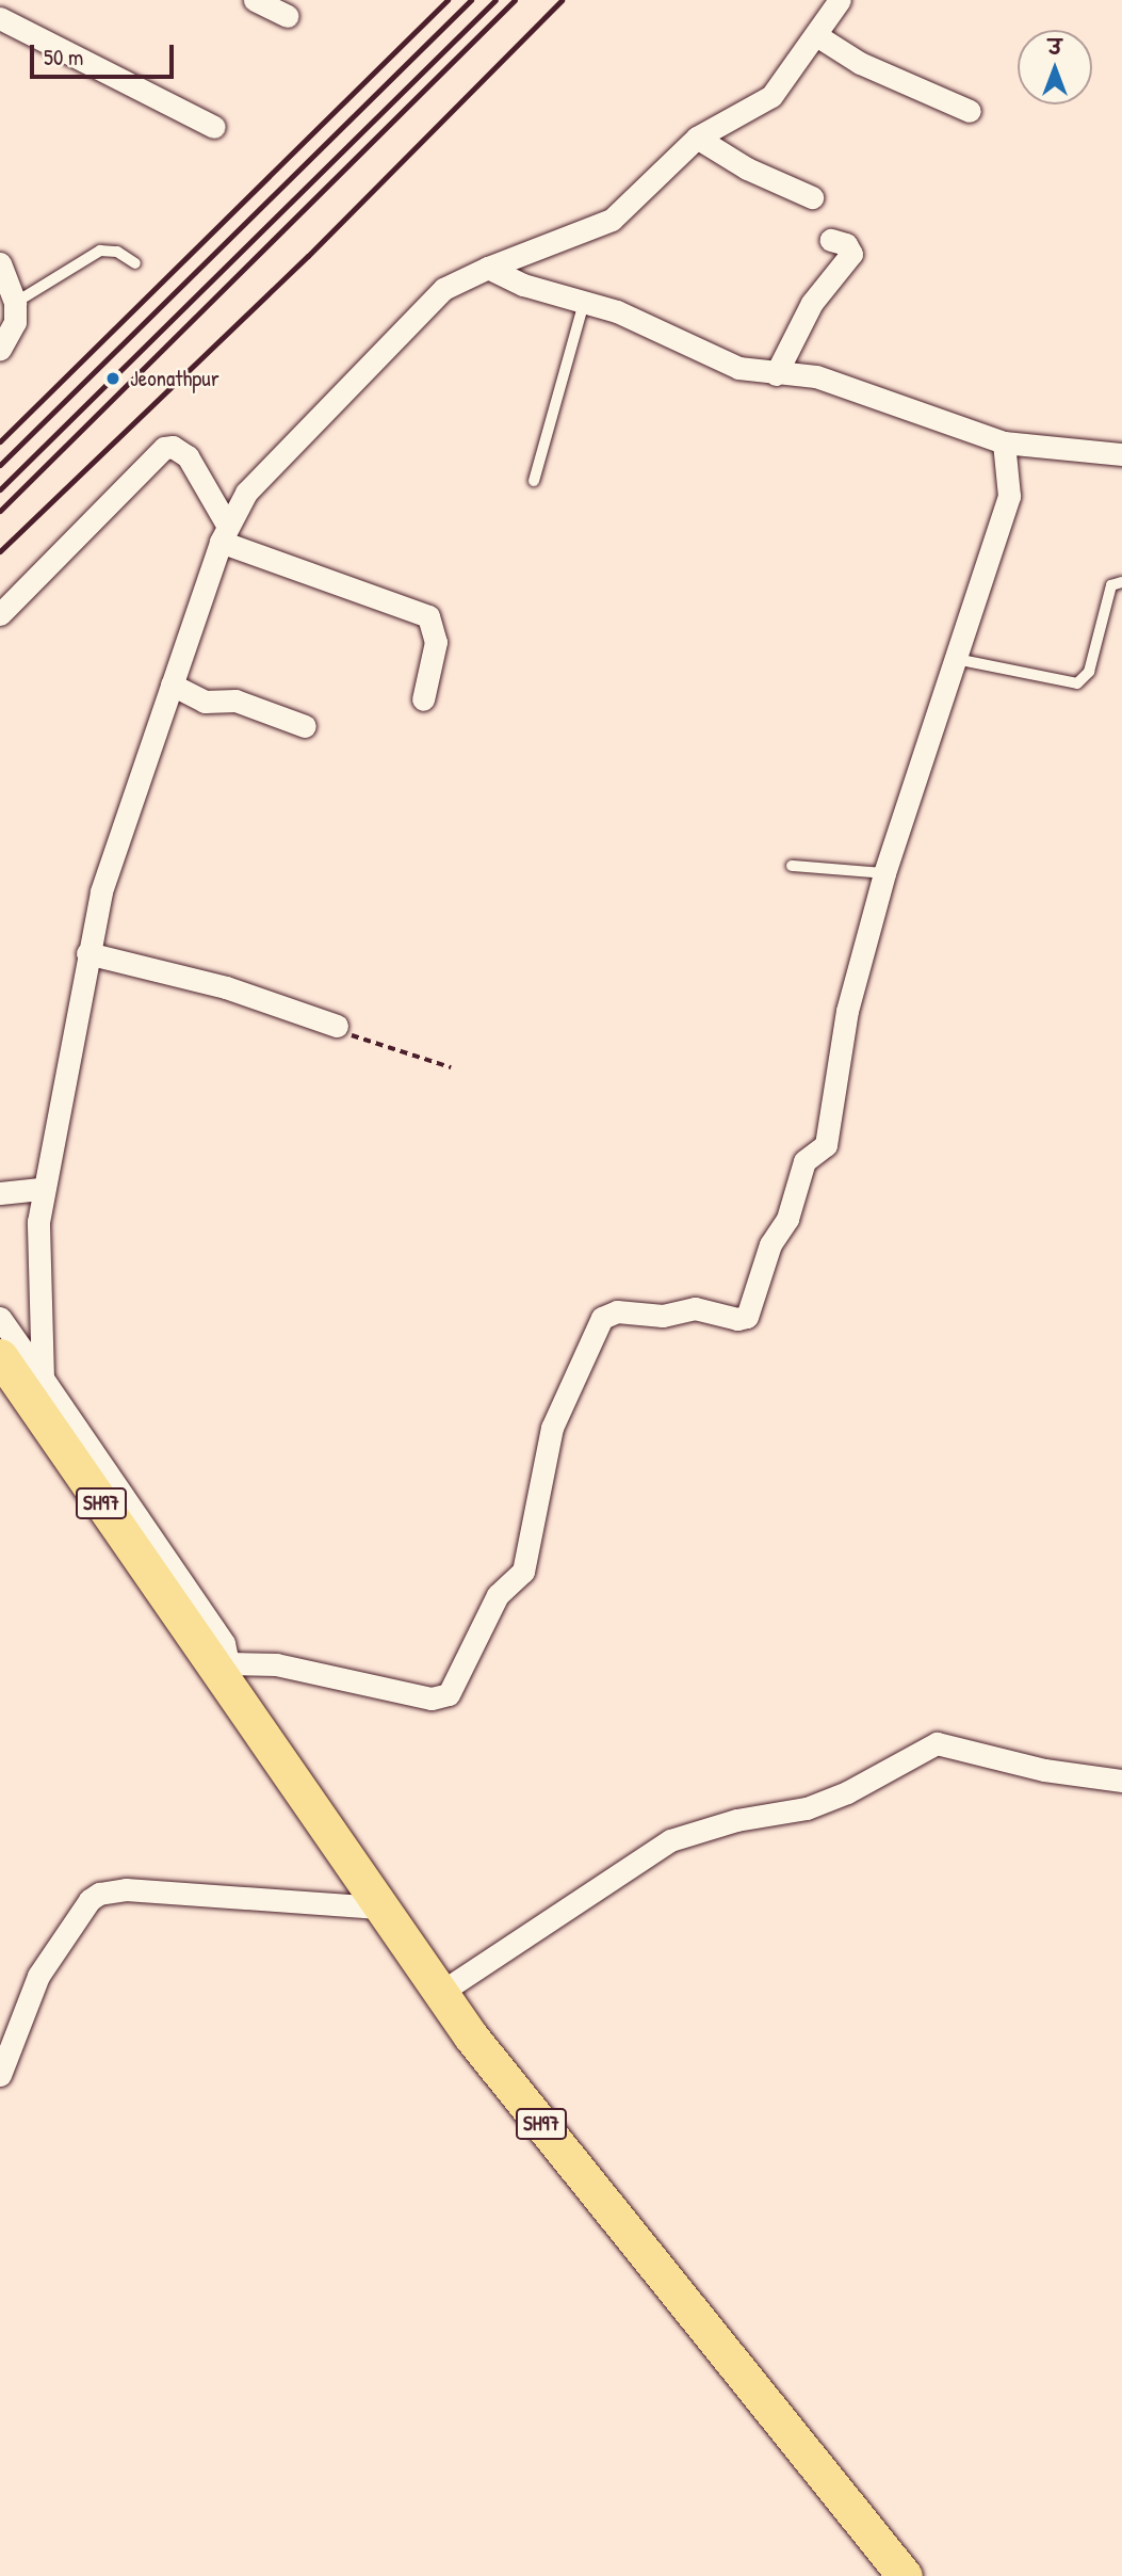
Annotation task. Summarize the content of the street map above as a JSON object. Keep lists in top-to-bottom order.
{
  "streets": {
    "main road": ["SH97"]
  },
  "places": ["Jeonathpur"],
  "scale_bar": "50 m",
  "north": "top"
}
